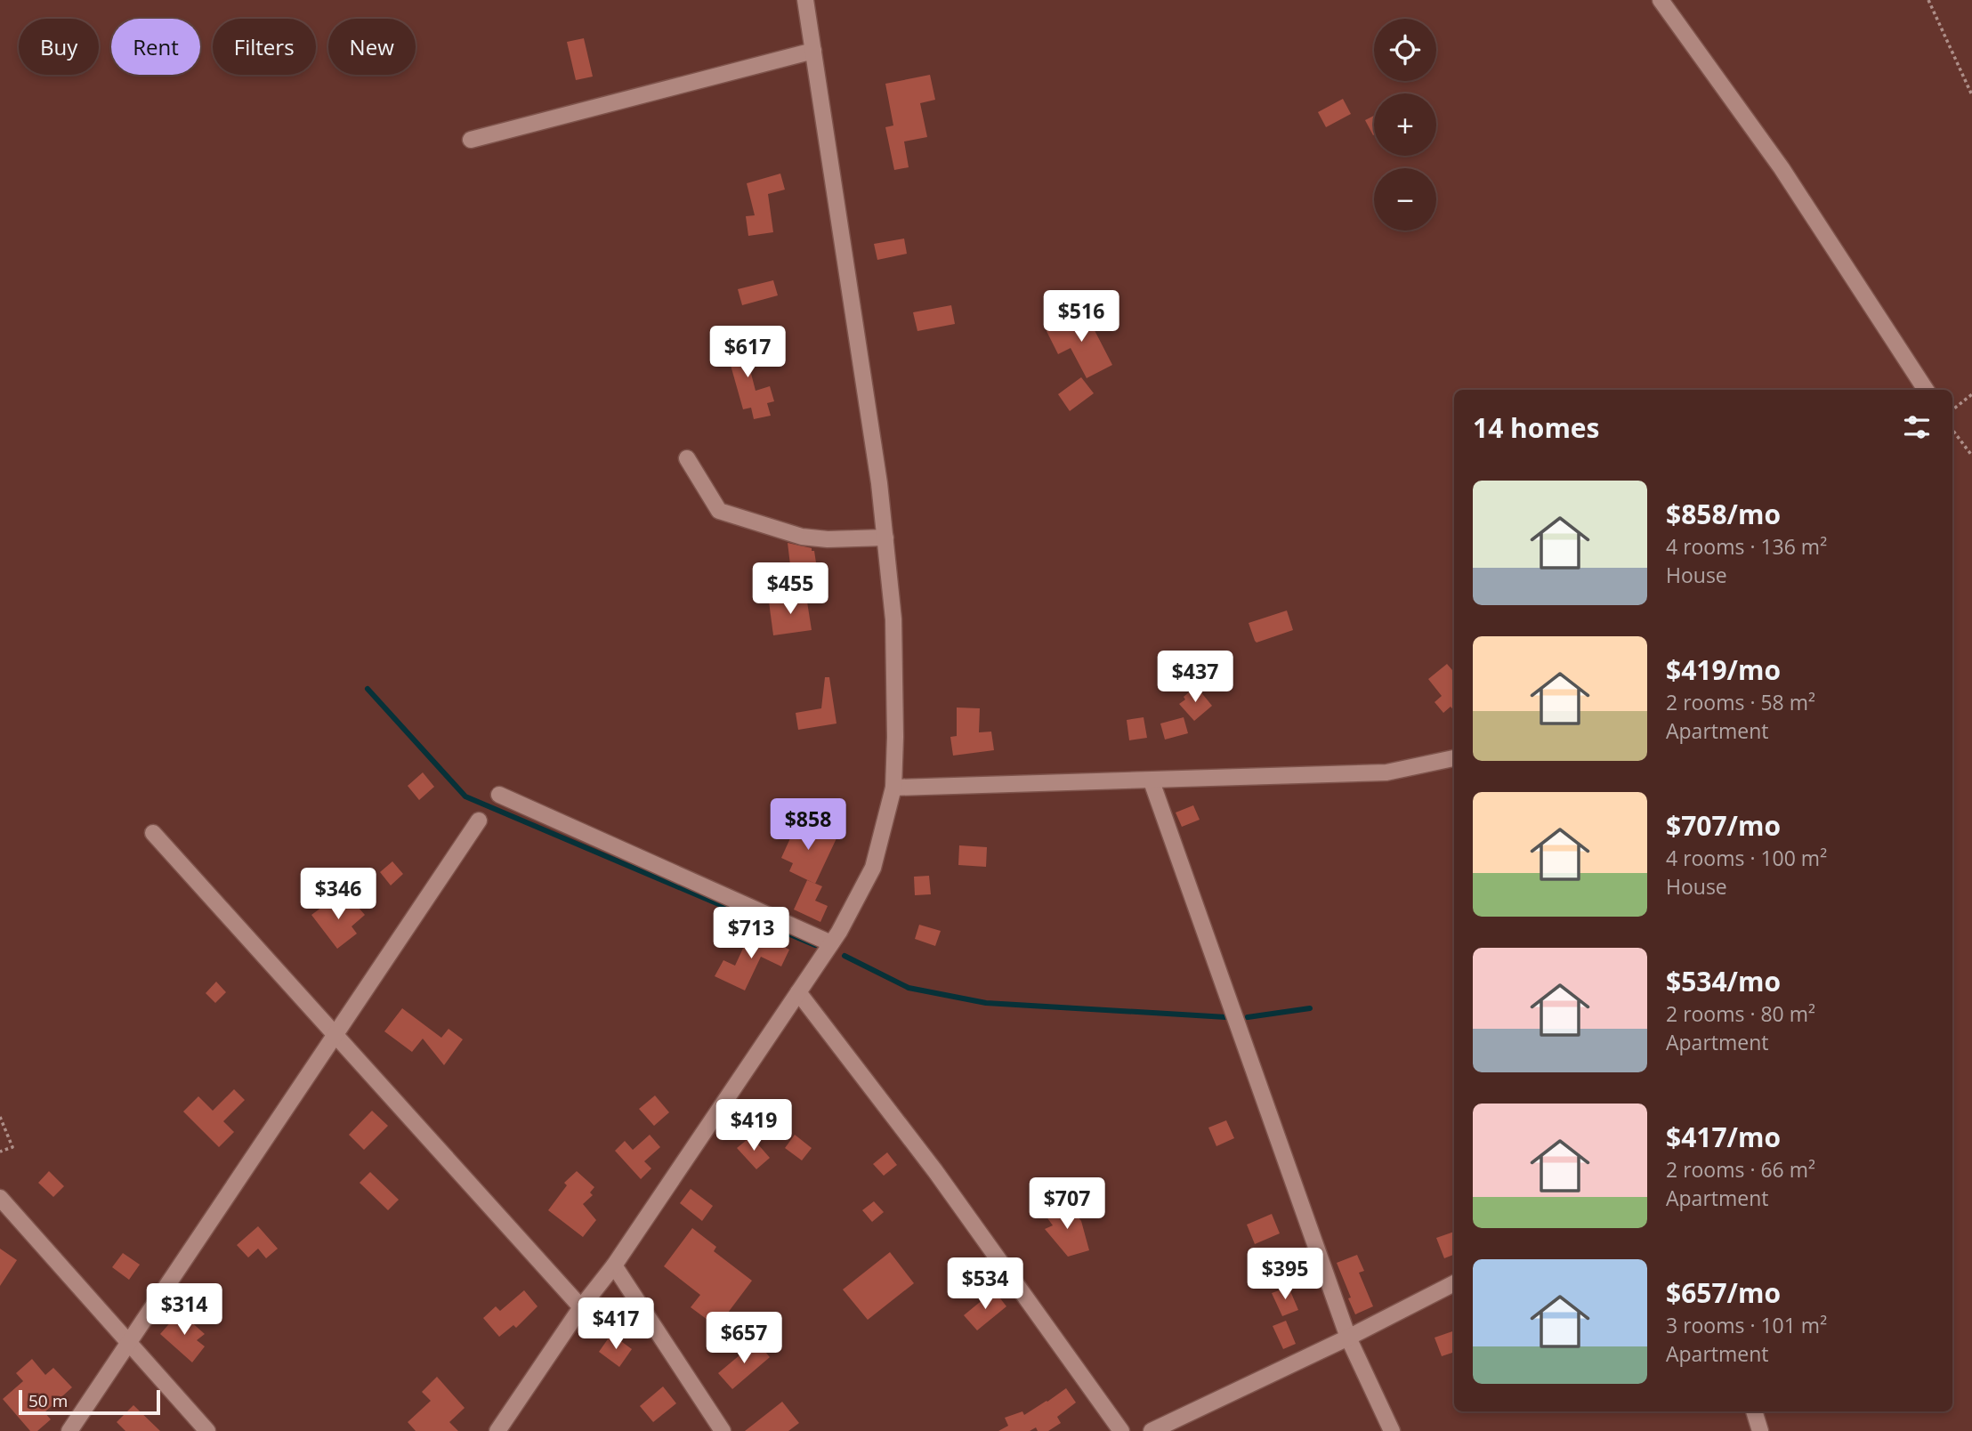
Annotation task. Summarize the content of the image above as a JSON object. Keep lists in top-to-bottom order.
{
  "scale_bar": "50 m",
  "page": {
    "map_buttons": ["+", "−"],
    "chip": [
      "Buy",
      "Rent",
      "Filters",
      "New"
    ],
    "price": [
      "$516",
      "$617",
      "$455",
      "$437",
      "$858",
      "$346",
      "$713",
      "$419",
      "$707",
      "$395",
      "$534",
      "$314",
      "$417",
      "$657"
    ],
    "heading": "14 homes",
    "list": [
      {
        "name": "$858/mo",
        "note": "4 rooms · 136 m² · House"
      },
      {
        "name": "$419/mo",
        "note": "2 rooms · 58 m² · Apartment"
      },
      {
        "name": "$707/mo",
        "note": "4 rooms · 100 m² · House"
      },
      {
        "name": "$534/mo",
        "note": "2 rooms · 80 m² · Apartment"
      },
      {
        "name": "$417/mo",
        "note": "2 rooms · 66 m² · Apartment"
      },
      {
        "name": "$657/mo",
        "note": "3 rooms · 101 m² · Apartment"
      }
    ],
    "scale": "50 m"
  }
}
